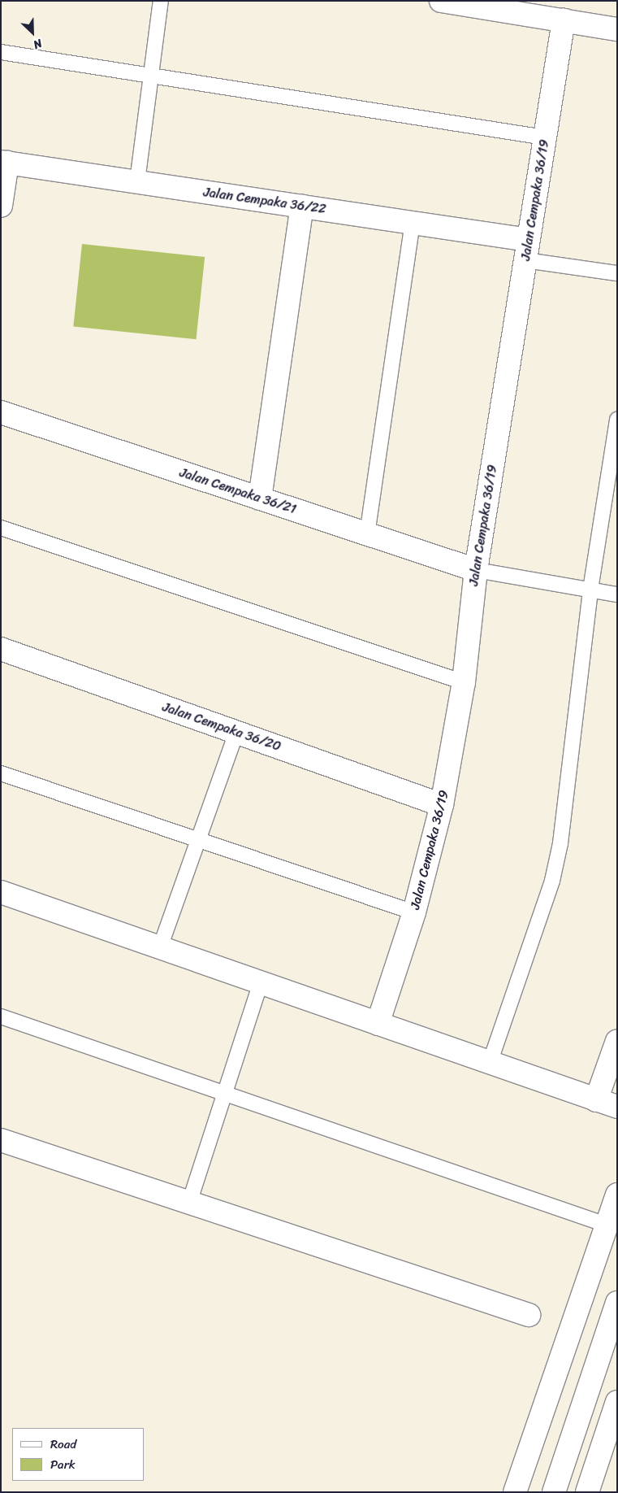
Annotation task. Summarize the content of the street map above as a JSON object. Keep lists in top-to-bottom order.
{
  "streets": {
    "street": [
      "Jalan Cempaka 36/19",
      "Jalan Cempaka 36/22",
      "Jalan Cempaka 36/21",
      "Jalan Cempaka 36/20"
    ]
  },
  "crossings": [
    ["Jalan Cempaka 36/19", "Jalan Cempaka 36/22"],
    ["Jalan Cempaka 36/19", "Jalan Cempaka 36/21"],
    ["Jalan Cempaka 36/19", "Jalan Cempaka 36/20"]
  ],
  "legend": ["Road", "Park"],
  "north": "bottom right"
}
